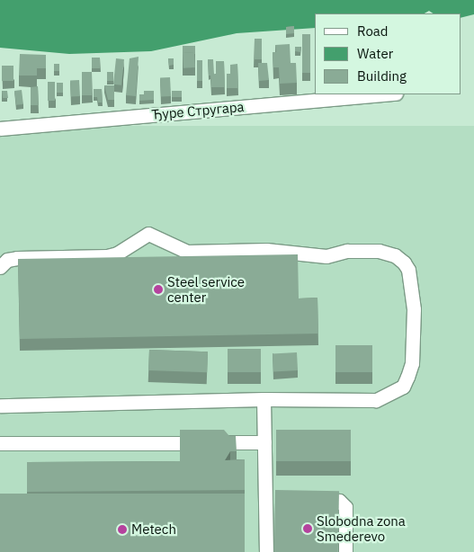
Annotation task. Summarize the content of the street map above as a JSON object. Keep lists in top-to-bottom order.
{
  "streets": {
    "street": ["Ђуре Стругара"]
  },
  "places": ["Steel service center", "Slobodna zona Smederevo", "Metech"],
  "legend": ["Road", "Water", "Building"]
}
